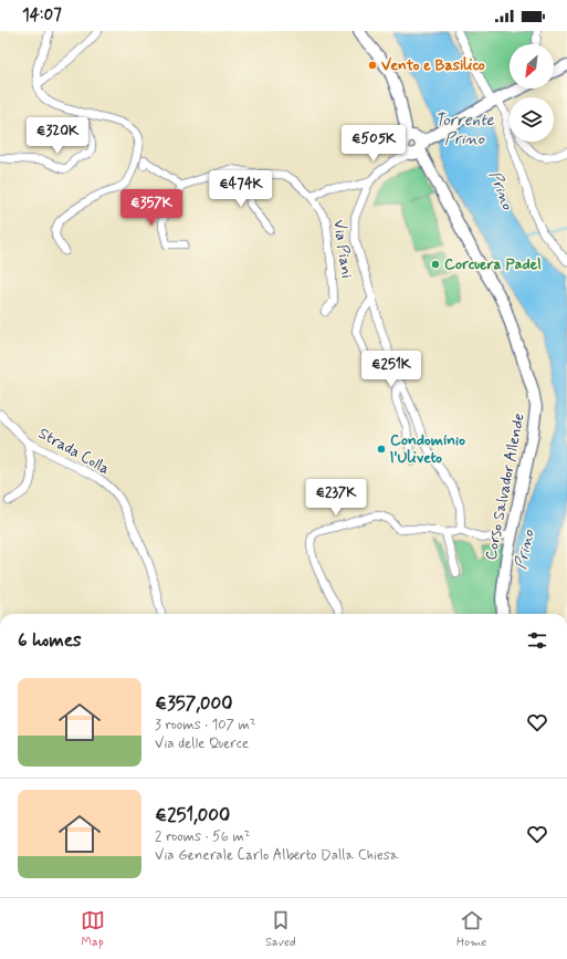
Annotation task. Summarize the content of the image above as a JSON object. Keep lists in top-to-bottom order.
{
  "streets": {
    "street": ["Via Piani", "Strada Colla", "Corso Salvador Allende"]
  },
  "water": ["Torrente Prino", "Prino"],
  "places": ["Vento e Basilico", "Corcuera Padel", "Condominio l'Uliveto"],
  "north": "bottom left",
  "page": {
    "status": "14:07",
    "price": [
      "€320K",
      "€505K",
      "€474K",
      "€357K",
      "€251K",
      "€237K"
    ],
    "heading": "6 homes",
    "list": [
      {
        "name": "€357,000",
        "note": "3 rooms · 107 m² · Via delle Querce"
      },
      {
        "name": "€251,000",
        "note": "2 rooms · 56 m² · Via Generale Carlo Alberto Dalla Chiesa"
      }
    ],
    "tabs": ["Map", "Saved", "Home"]
  }
}
